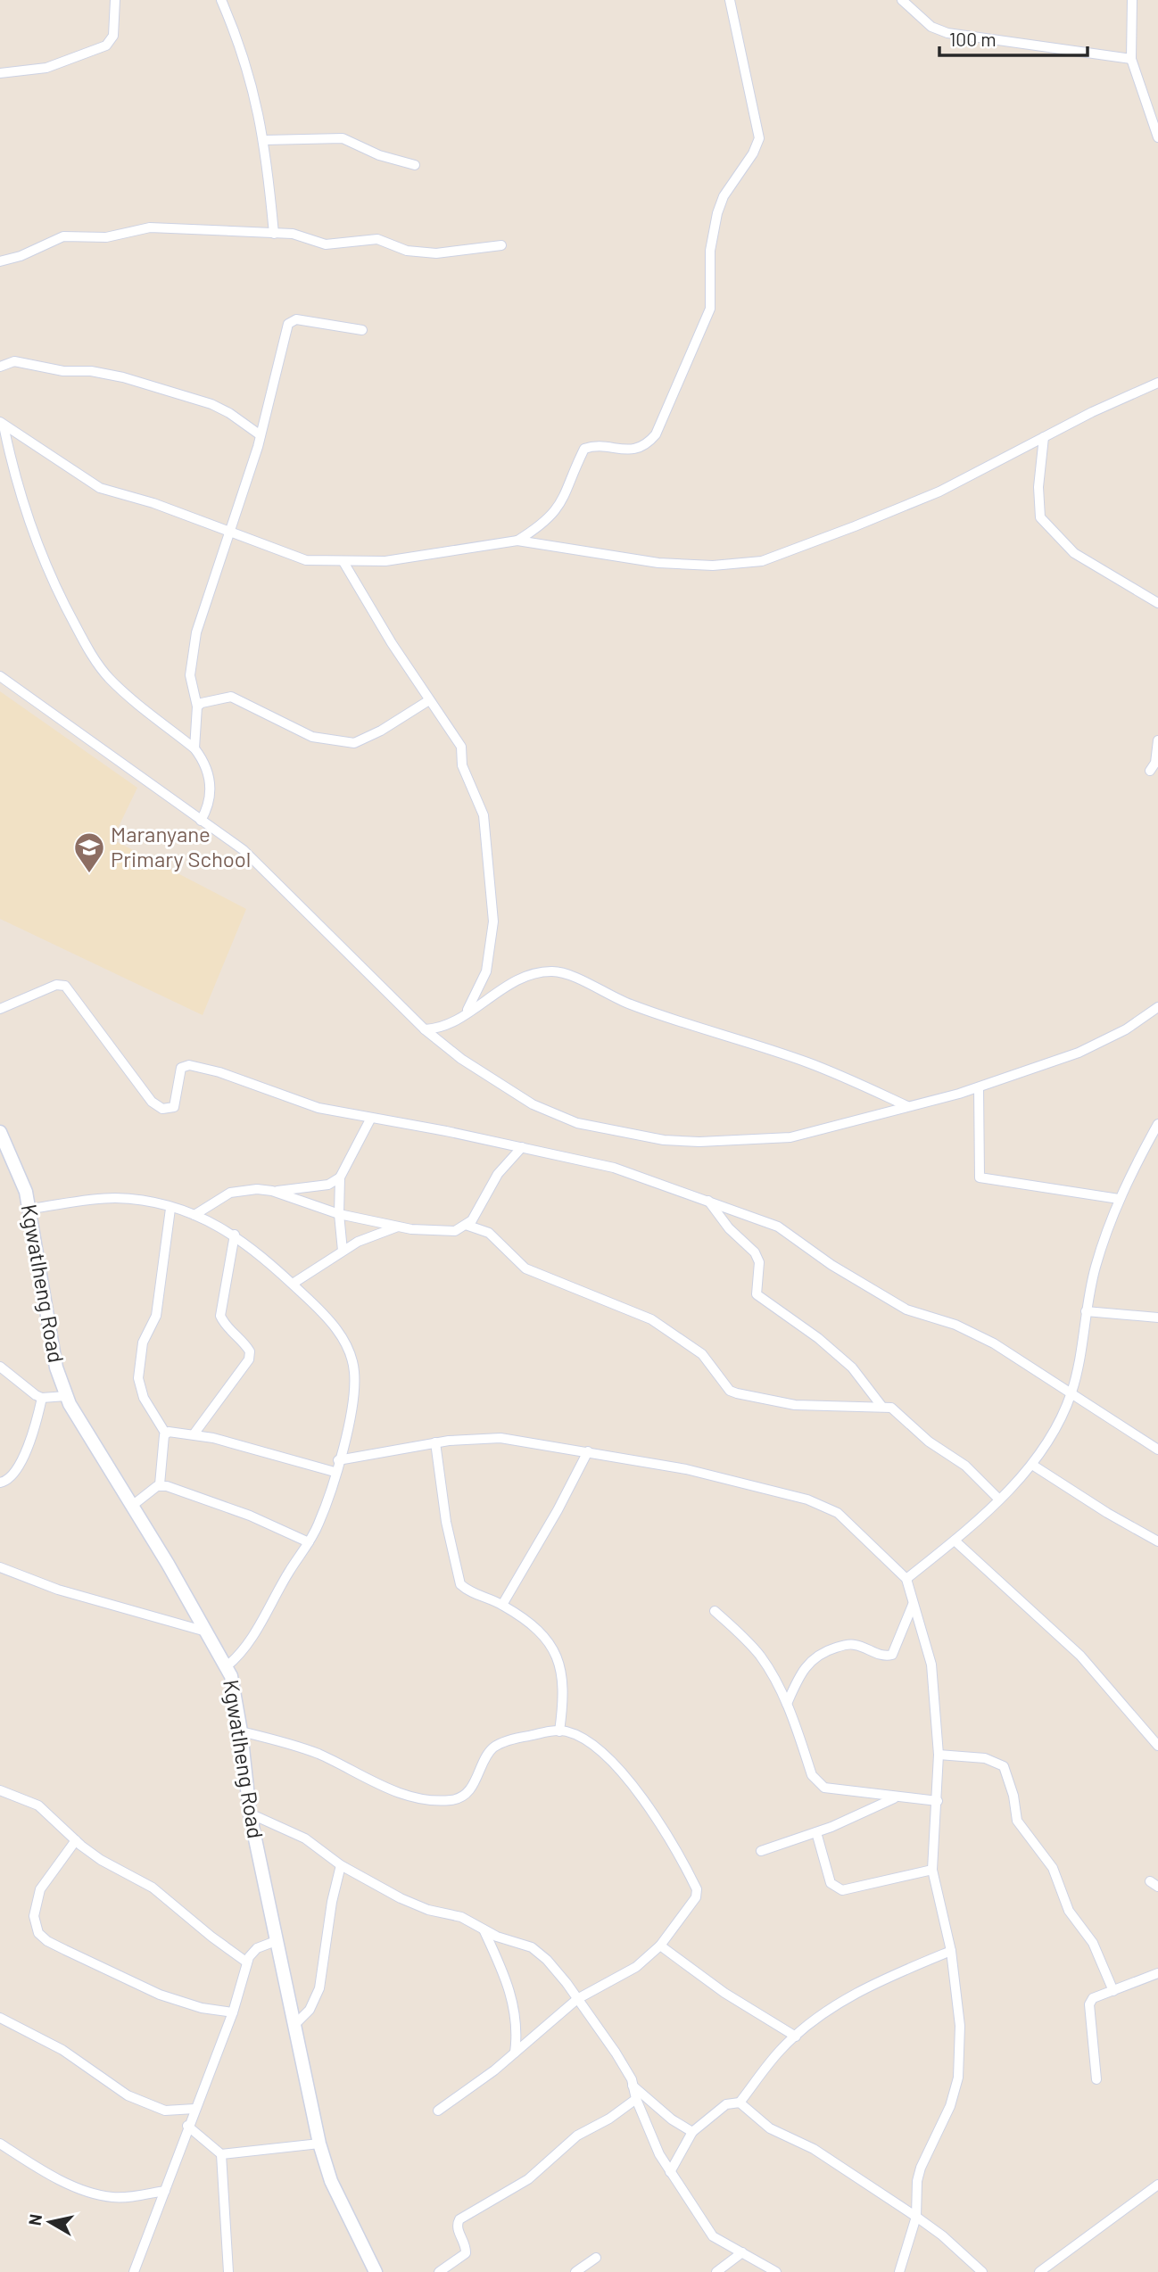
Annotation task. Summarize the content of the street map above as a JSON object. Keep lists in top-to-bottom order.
{
  "streets": {
    "street": ["Kgwatlheng Road"]
  },
  "places": {
    "school or university": ["Maranyane Primary School"]
  },
  "scale_bar": "100 m",
  "north": "left"
}
